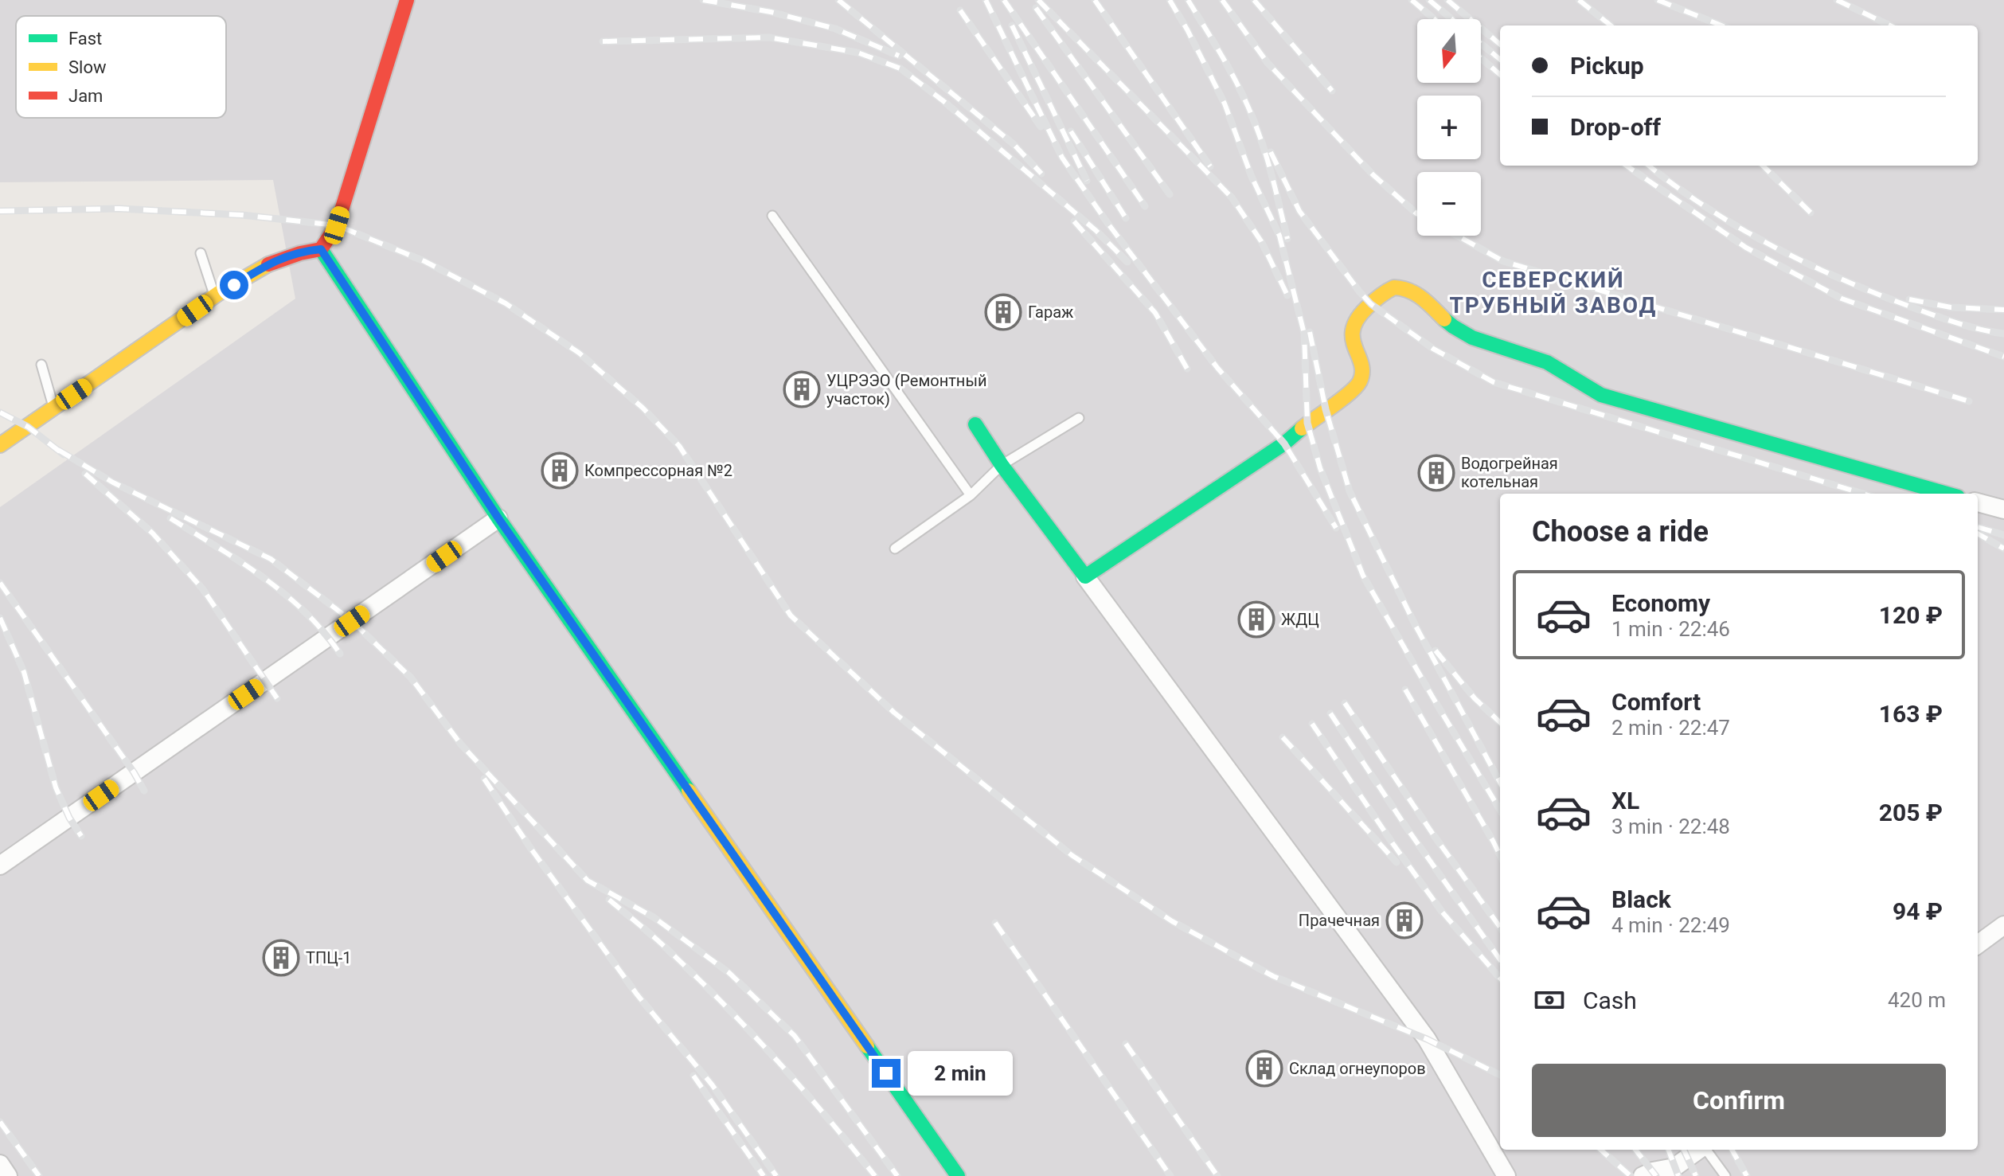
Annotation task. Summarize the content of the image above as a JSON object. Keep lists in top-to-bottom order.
{
  "districts": ["СЕВЕРСКИЙ ТРУБНЫЙ ЗАВОД"],
  "places": {
    "building": [
      "Гараж",
      "УЦРЭЭО (Ремонтный участок)",
      "Компрессорная №2",
      "Водогрейная котельная",
      "ЖДЦ",
      "Прачечная",
      "ТПЦ-1",
      "Склад огнеупоров"
    ]
  },
  "legend": ["Fast", "Slow", "Jam"],
  "north": "bottom",
  "page": {
    "map_buttons": ["+", "−"],
    "banner": ["Pickup", "Drop-off"],
    "heading": "Choose a ride",
    "list": [
      {
        "name": "Economy",
        "note": "1 min · 22:46",
        "value": "120 ₽"
      },
      {
        "name": "Comfort",
        "note": "2 min · 22:47",
        "value": "163 ₽"
      },
      {
        "name": "XL",
        "note": "3 min · 22:48",
        "value": "205 ₽"
      },
      {
        "name": "Black",
        "note": "4 min · 22:49",
        "value": "94 ₽"
      }
    ],
    "pay": ["Cash", "420 m"],
    "bubble": "2 min",
    "buttons": "Confirm"
  }
}
